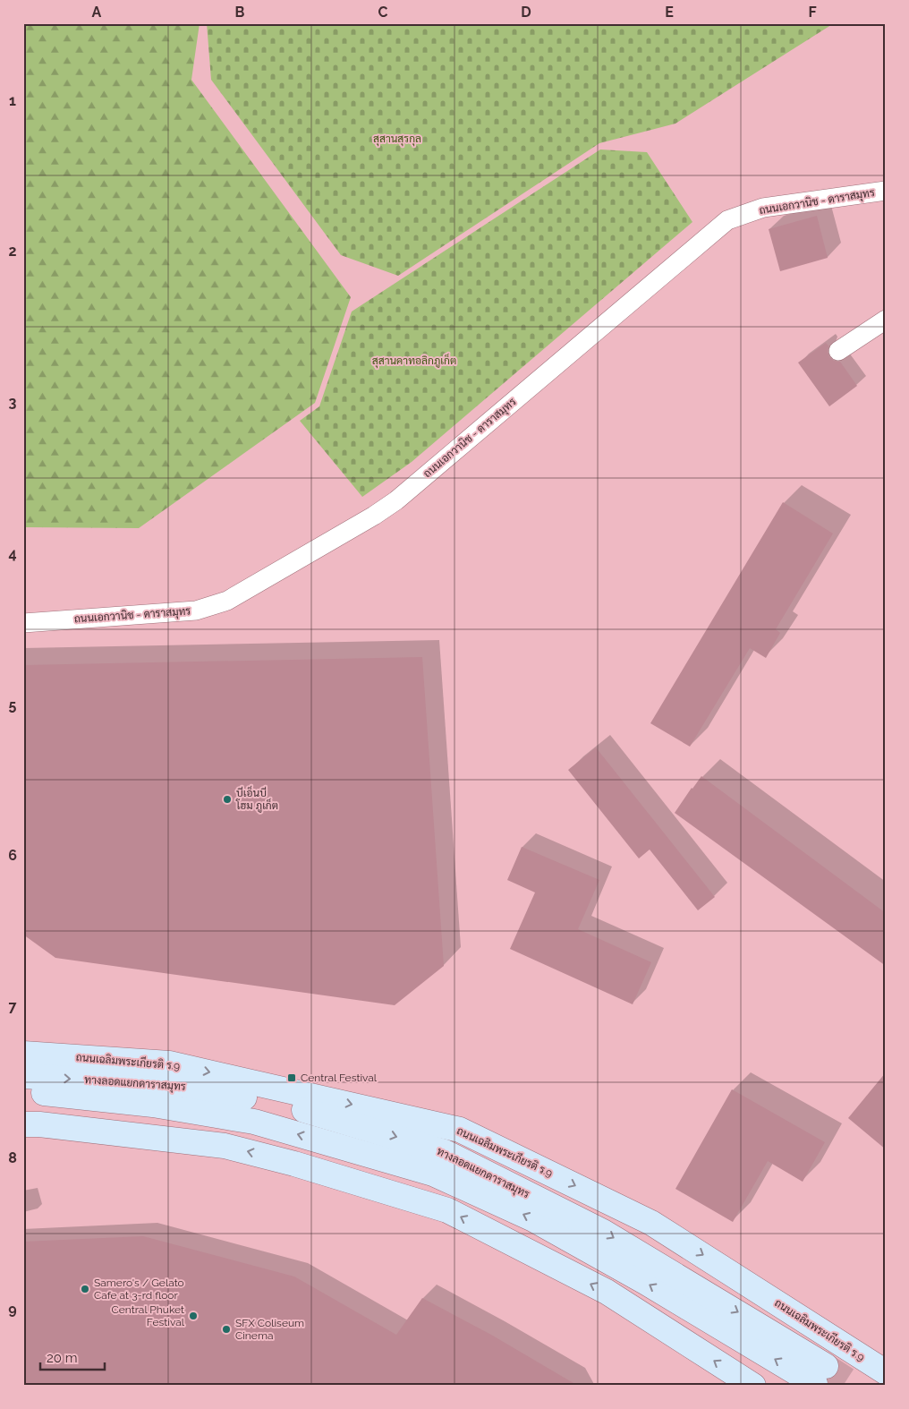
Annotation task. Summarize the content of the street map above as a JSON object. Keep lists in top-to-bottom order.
{
  "streets": {
    "main road": ["ถนนเฉลิมพระเกียรติ ร.9", "ทางลอดแยกดาราสมุทร"],
    "street": ["ถนนเอกวานิช - ดาราสมุทร"]
  },
  "parks": ["สุสานสุรกุล", "สุสานคาทอลิกภูเก็ต"],
  "places": {
    "other": [
      "บีเอ็นบี โฮม ภูเก็ต",
      "Samero's / Gelato Cafe at 3-rd floor",
      "Central Phuket Festival",
      "SFX Coliseum Cinema"
    ],
    "transit": ["Central Festival"]
  },
  "scale_bar": "20 m",
  "grid": {
    "columns": [
      "A",
      "B",
      "C",
      "D",
      "E",
      "F"
    ],
    "rows": [
      "1",
      "2",
      "3",
      "4",
      "5",
      "6",
      "7",
      "8",
      "9"
    ]
  }
}
